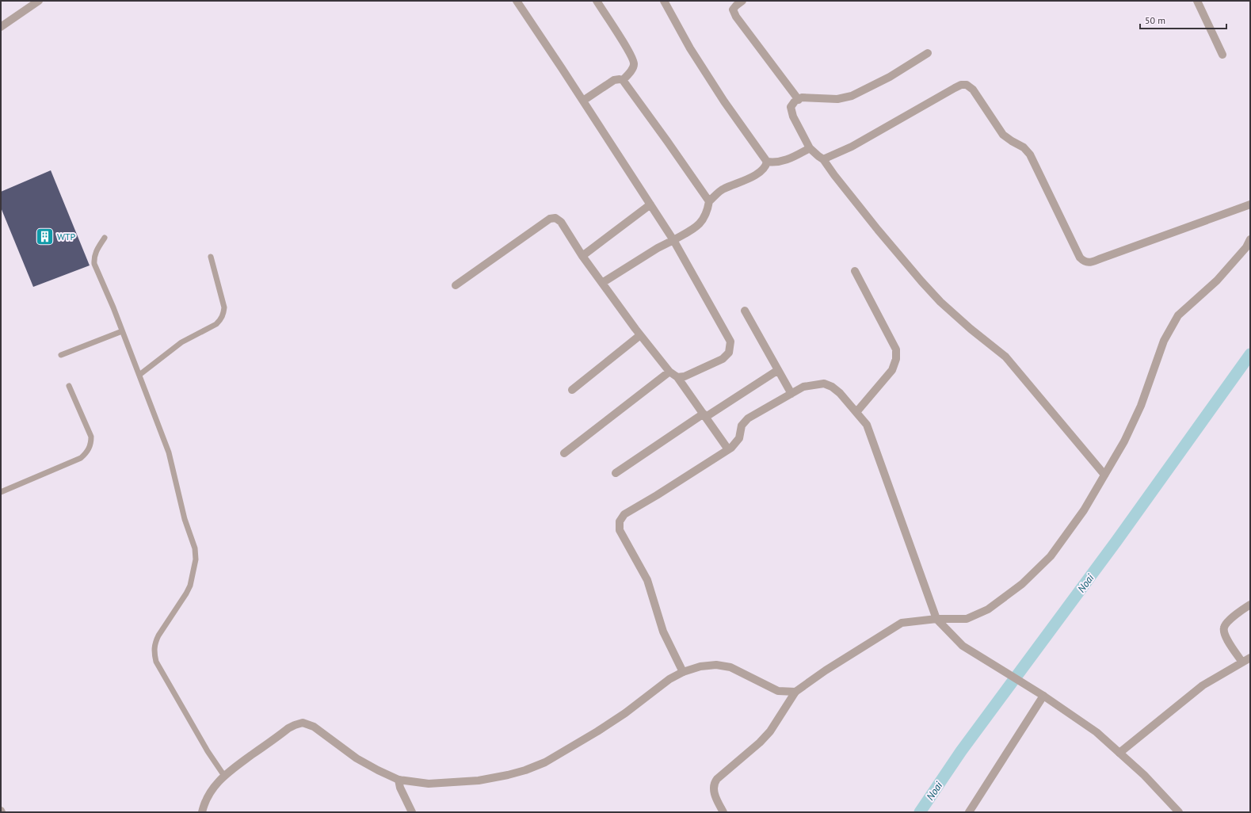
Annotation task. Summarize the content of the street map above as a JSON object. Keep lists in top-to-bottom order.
{
  "water": ["Noai"],
  "places": {
    "building": ["WTP"]
  },
  "scale_bar": "50 m"
}
